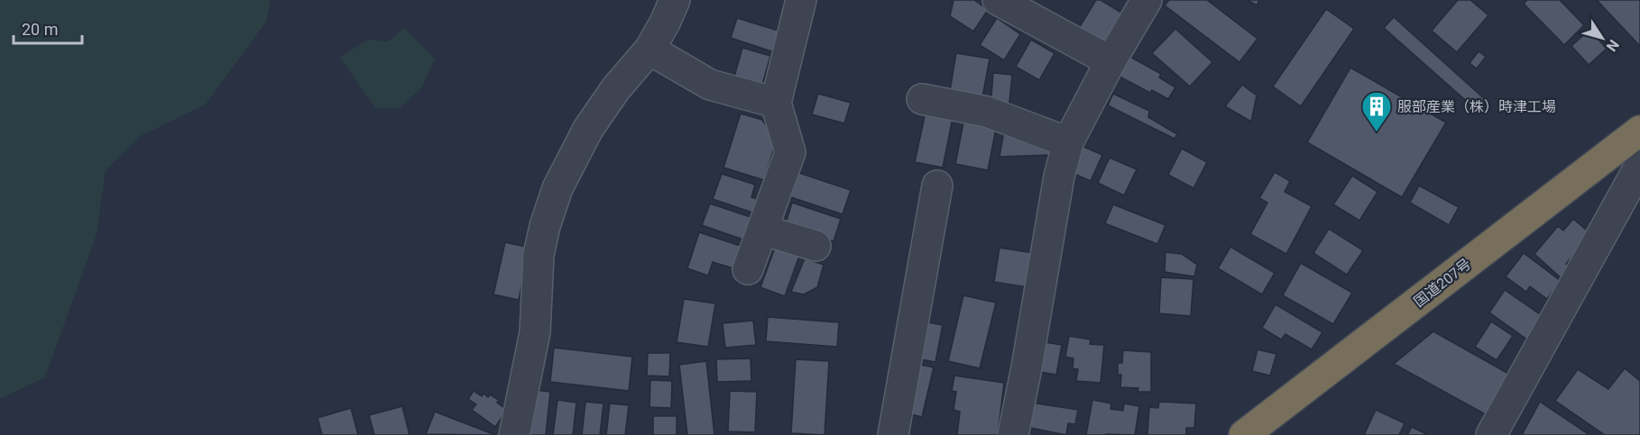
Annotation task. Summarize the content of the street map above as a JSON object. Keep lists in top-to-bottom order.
{
  "streets": {
    "highway": ["国道207号"]
  },
  "places": {
    "building": ["服部産業（株）時津工場"]
  },
  "scale_bar": "20 m",
  "north": "bottom right"
}
